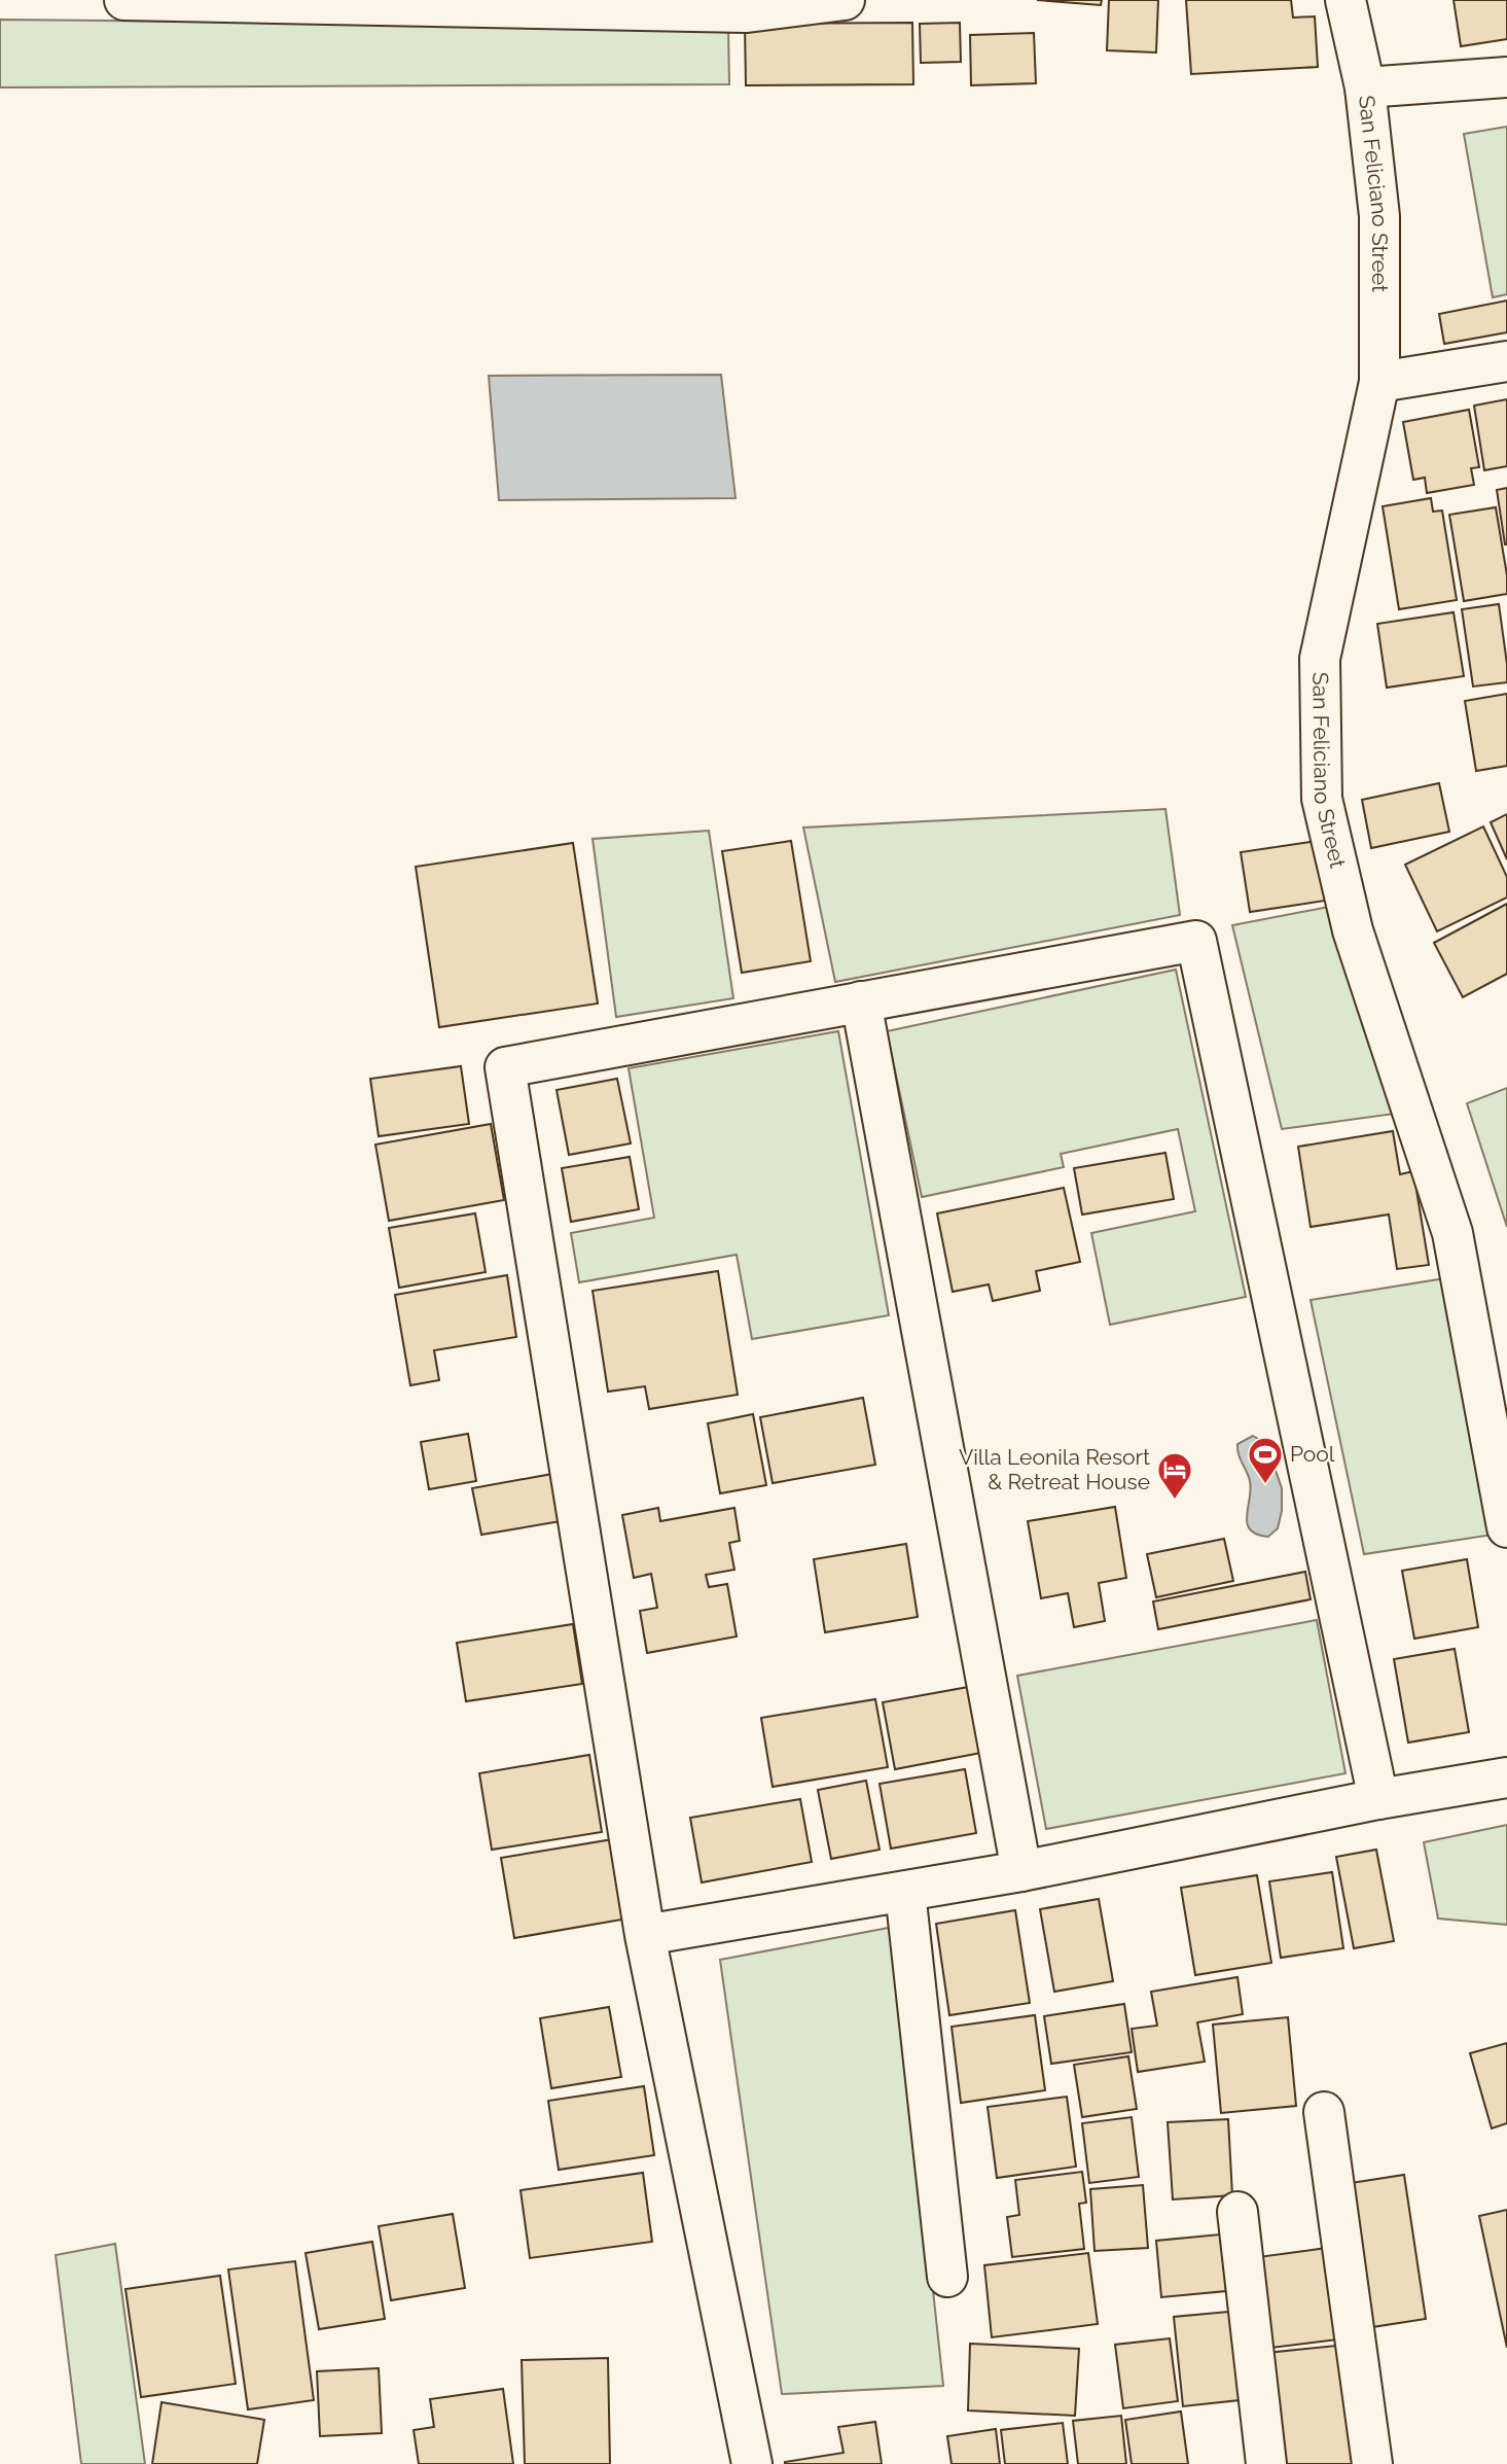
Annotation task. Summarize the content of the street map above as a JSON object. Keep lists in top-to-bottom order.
{
  "streets": {
    "street": ["San Feliciano Street"]
  },
  "places": {
    "sports": ["Pool"],
    "hotel": ["Villa Leonila Resort & Retreat House"]
  }
}
